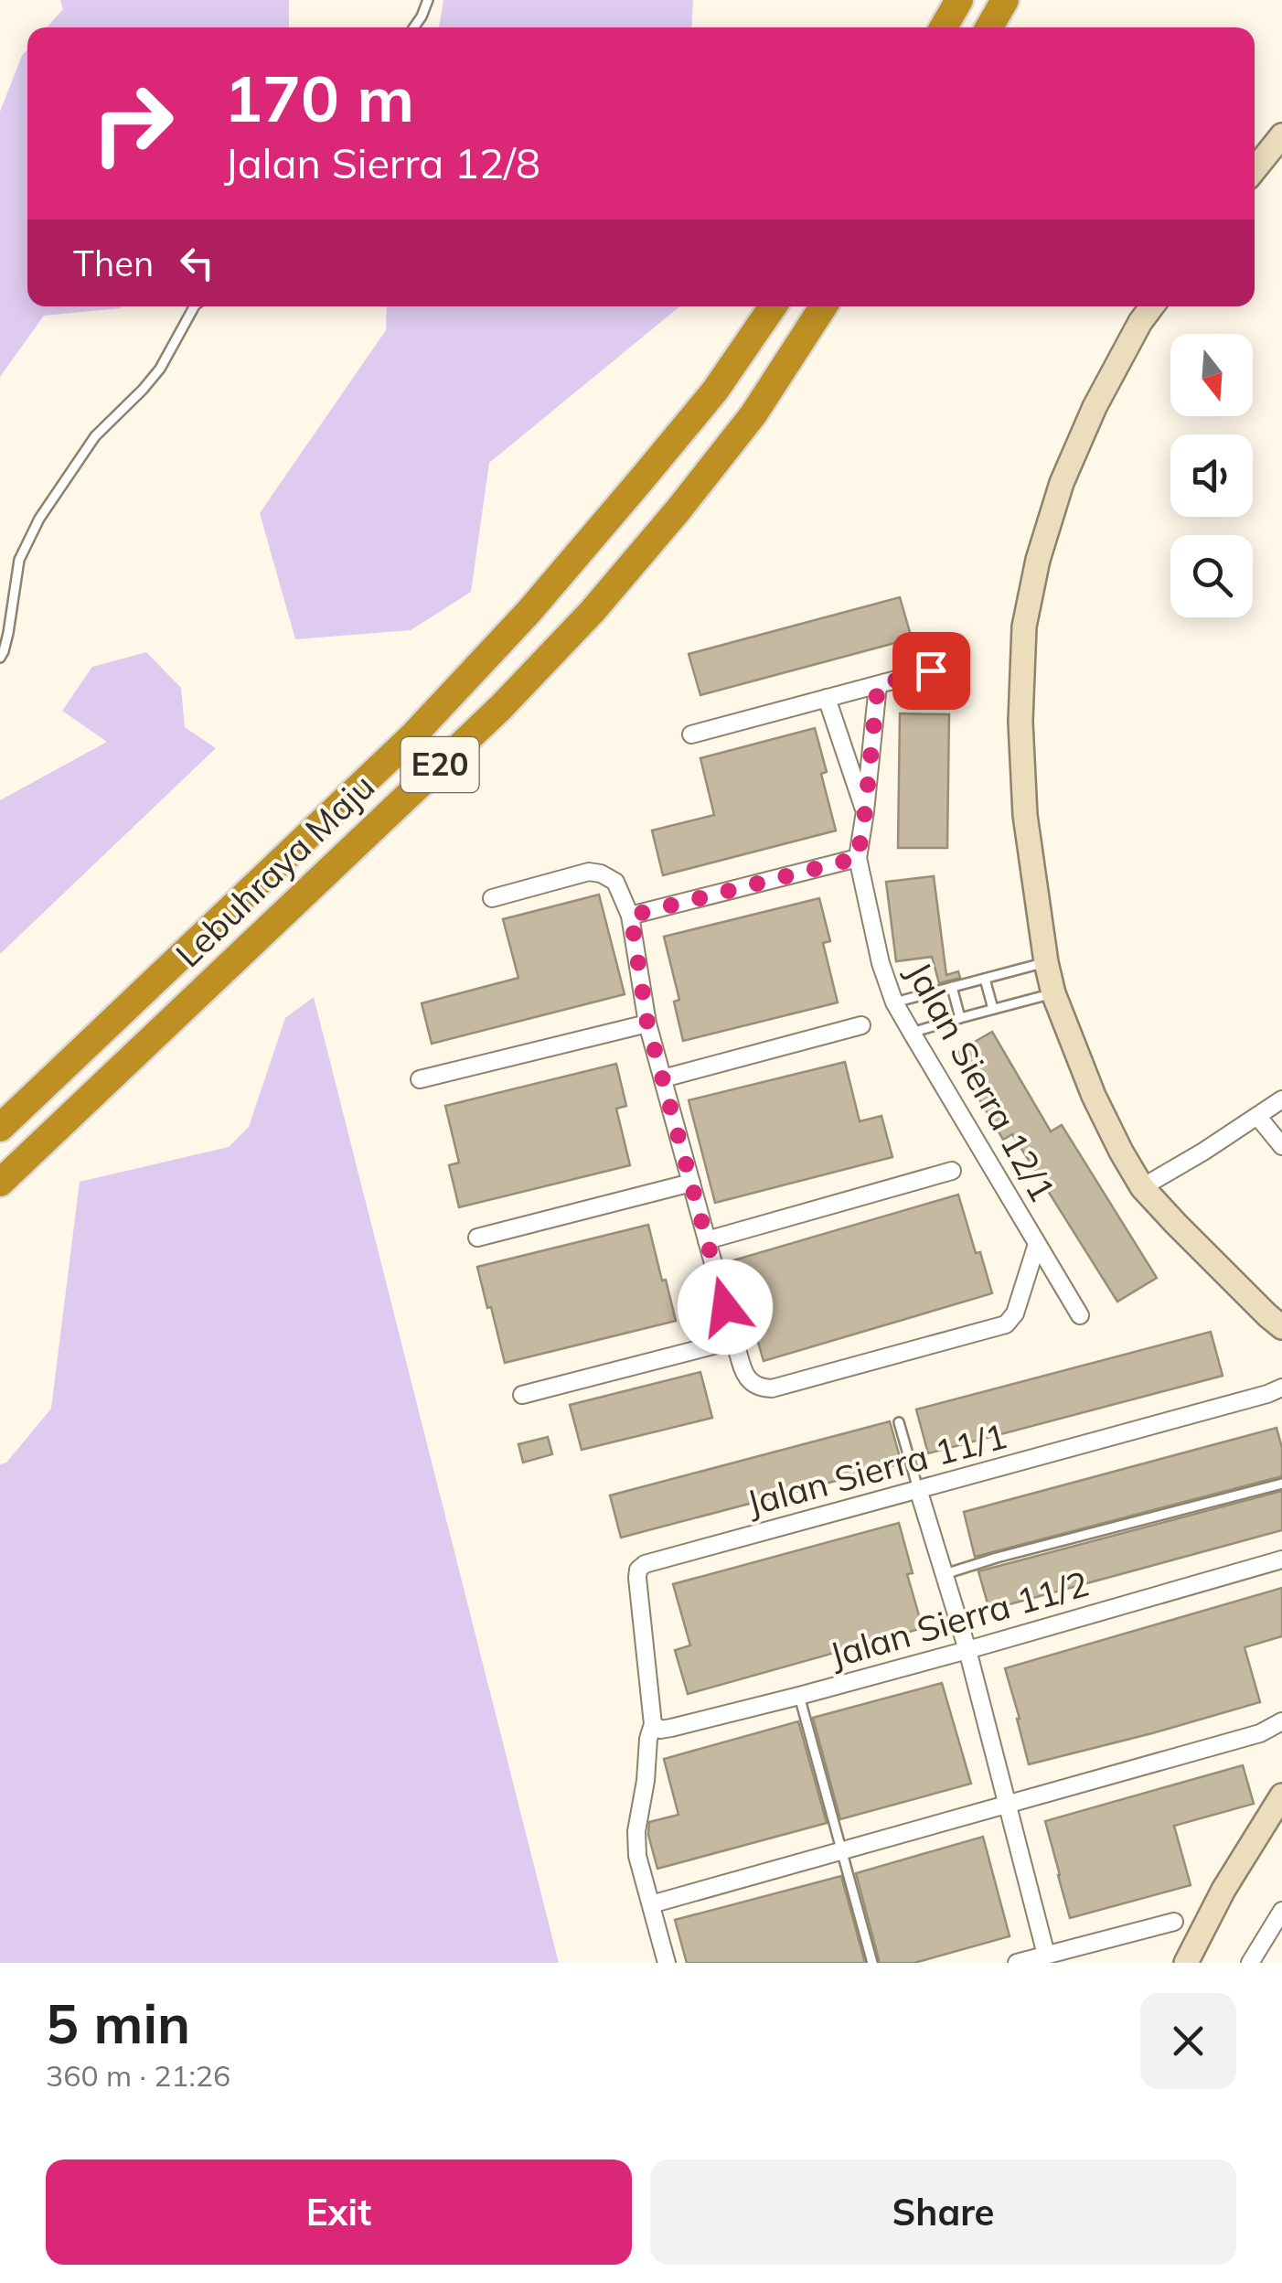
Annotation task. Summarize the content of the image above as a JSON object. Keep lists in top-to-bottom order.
{
  "streets": {
    "highway": ["E20", "Lebuhraya Maju"],
    "street": ["Jalan Sierra 12/1", "Jalan Sierra 11/1", "Jalan Sierra 11/2"]
  },
  "crossings": [
    ["Jalan Sierra 11/1", "Jalan Sierra 11/2"]
  ],
  "north": "bottom",
  "page": {
    "turn": ["170 m", "Jalan Sierra 12/8"],
    "then": "Then",
    "heading": ["5 min", "360 m · 21:26"],
    "buttons": ["Exit", "Share"]
  }
}
